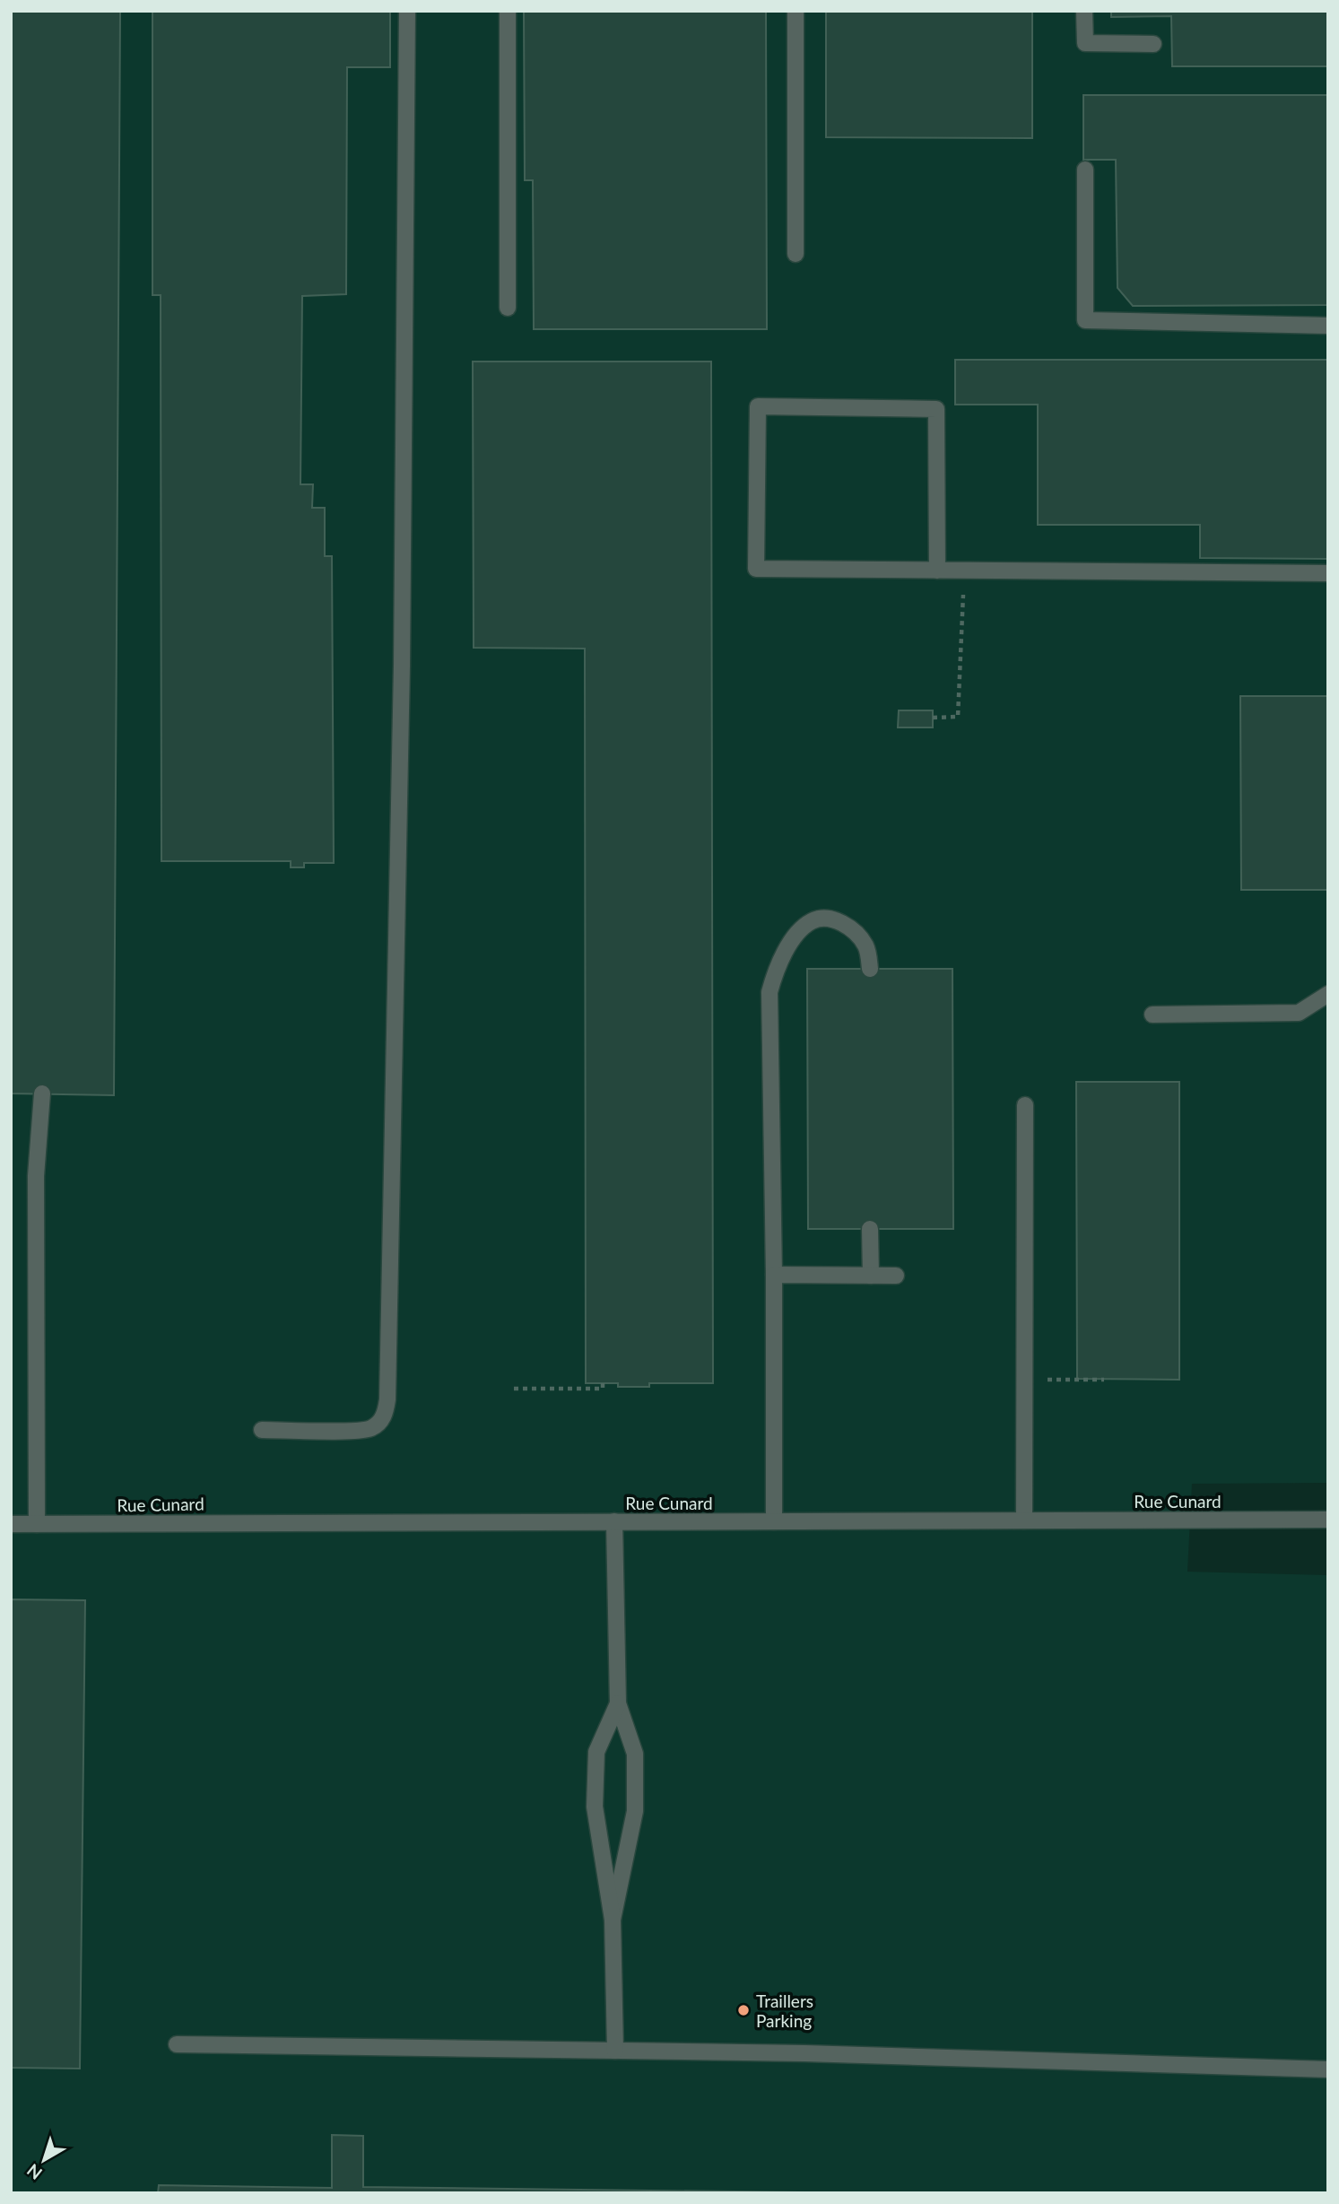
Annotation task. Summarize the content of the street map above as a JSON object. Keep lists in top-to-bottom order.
{
  "streets": {
    "street": ["Rue Cunard"]
  },
  "places": ["Traillers Parking"],
  "north": "bottom left"
}
